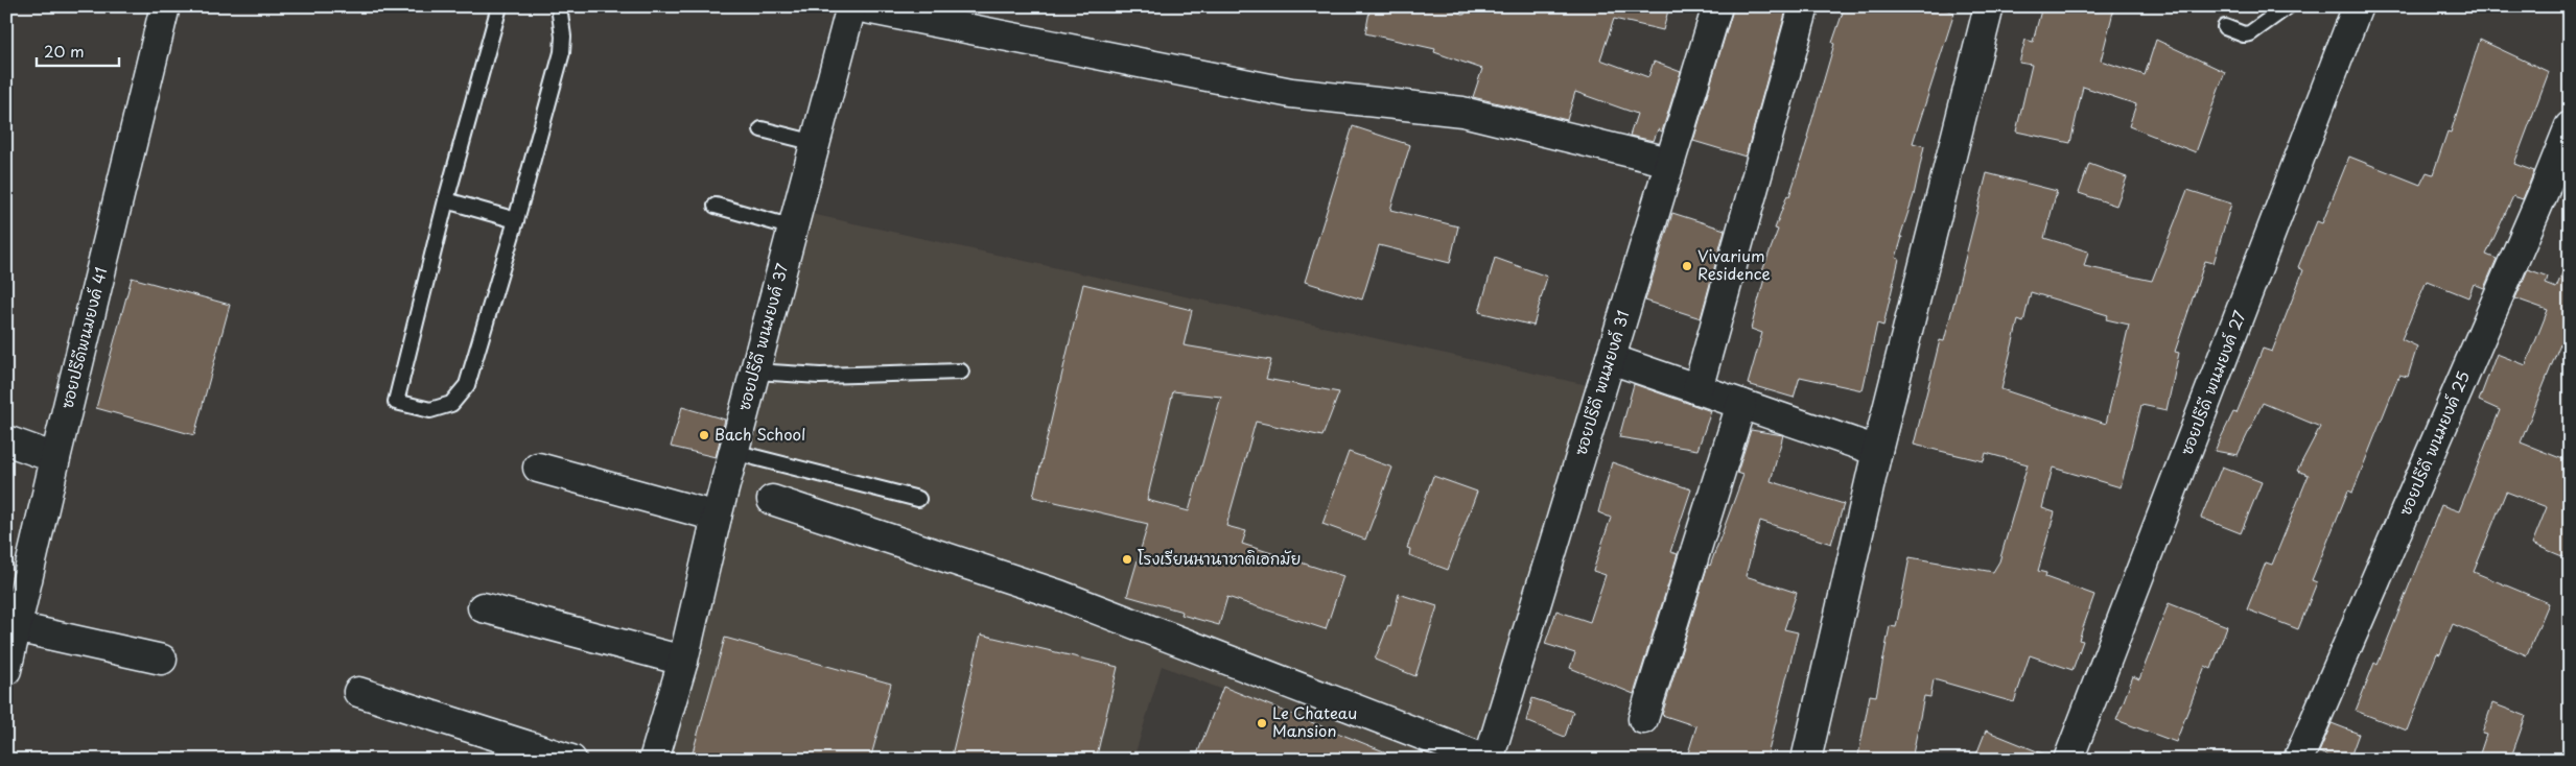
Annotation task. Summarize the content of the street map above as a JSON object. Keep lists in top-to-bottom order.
{
  "streets": {
    "street": [
      "ซอยปรีดี พนมยงค์ 37",
      "ซอยปรีดีพนมยงค์ 41",
      "ซอยปรีดี พนมยงค์ 31",
      "ซอยปรีดี พนมยงค์ 27",
      "ซอยปรีดี พนมยงค์ 25"
    ]
  },
  "places": [
    "Vivarium Residence",
    "Bach School",
    "โรงเรียนนานาชาติเอกมัย",
    "Le Chateau Mansion"
  ],
  "scale_bar": "20 m"
}
